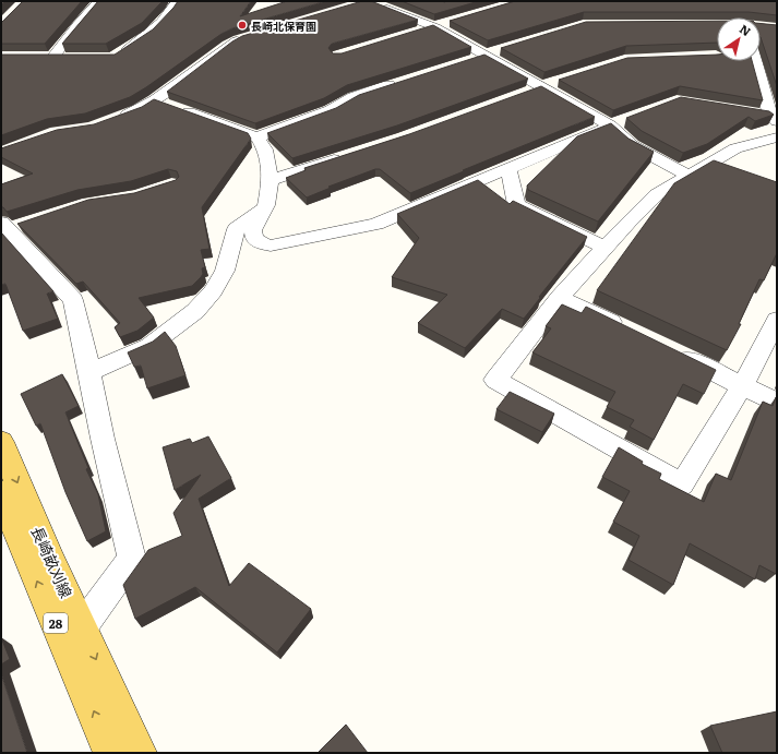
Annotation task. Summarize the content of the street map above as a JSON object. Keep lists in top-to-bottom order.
{
  "streets": {
    "main road": ["長崎畝刈線", "28"]
  },
  "places": ["長崎北保育園"],
  "north": "top right"
}
